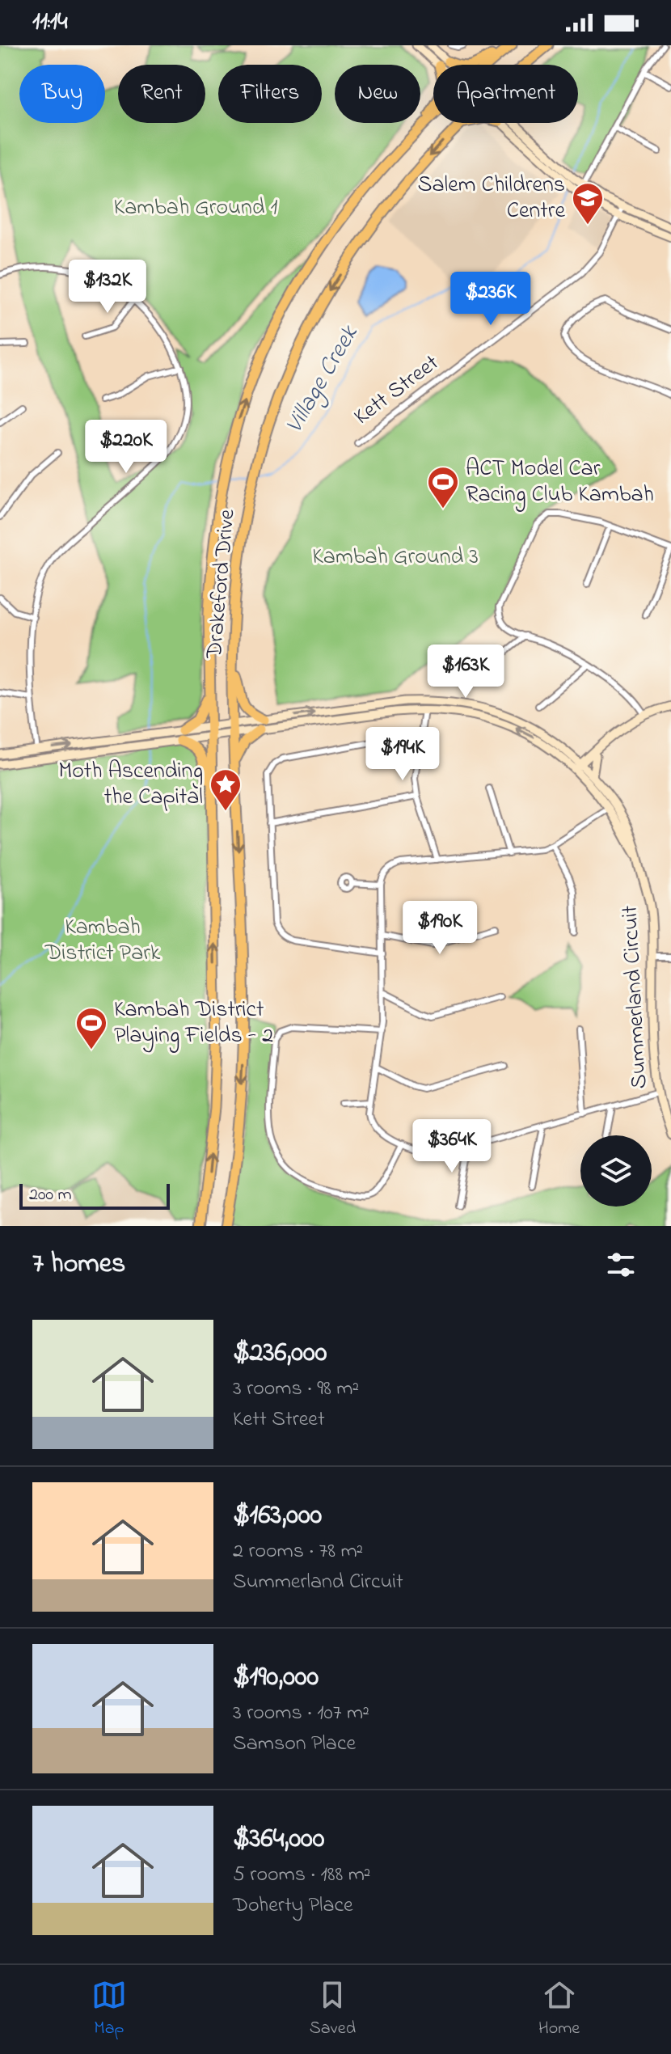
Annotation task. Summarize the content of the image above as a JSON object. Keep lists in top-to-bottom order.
{
  "streets": {
    "highway": ["Drakeford Drive"],
    "street": ["Kett Street", "Summerland Circuit"]
  },
  "crossings": [
    ["Drakeford Drive", "Summerland Circuit"]
  ],
  "water": ["Village Creek"],
  "parks": ["Kambah Ground 1", "Kambah Ground 3", "Kambah District Park"],
  "places": {
    "school or university": ["Salem Childrens Centre"],
    "sports": ["ACT Model Car Racing Club Kambah", "Kambah District Playing Fields - 2"],
    "place": ["Moth Ascending the Capital"]
  },
  "scale_bar": "200 m",
  "page": {
    "status": "11:14",
    "chip": [
      "Buy",
      "Rent",
      "Filters",
      "New",
      "Apartment"
    ],
    "price": [
      "$132K",
      "$236K",
      "$220K",
      "$163K",
      "$194K",
      "$190K",
      "$364K"
    ],
    "scale": "200 m",
    "heading": "7 homes",
    "list": [
      {
        "name": "$236,000",
        "note": "3 rooms · 98 m² · Kett Street"
      },
      {
        "name": "$163,000",
        "note": "2 rooms · 78 m² · Summerland Circuit"
      },
      {
        "name": "$190,000",
        "note": "3 rooms · 107 m² · Samson Place"
      },
      {
        "name": "$364,000",
        "note": "5 rooms · 188 m² · Doherty Place"
      }
    ],
    "tabs": ["Map", "Saved", "Home"]
  }
}
